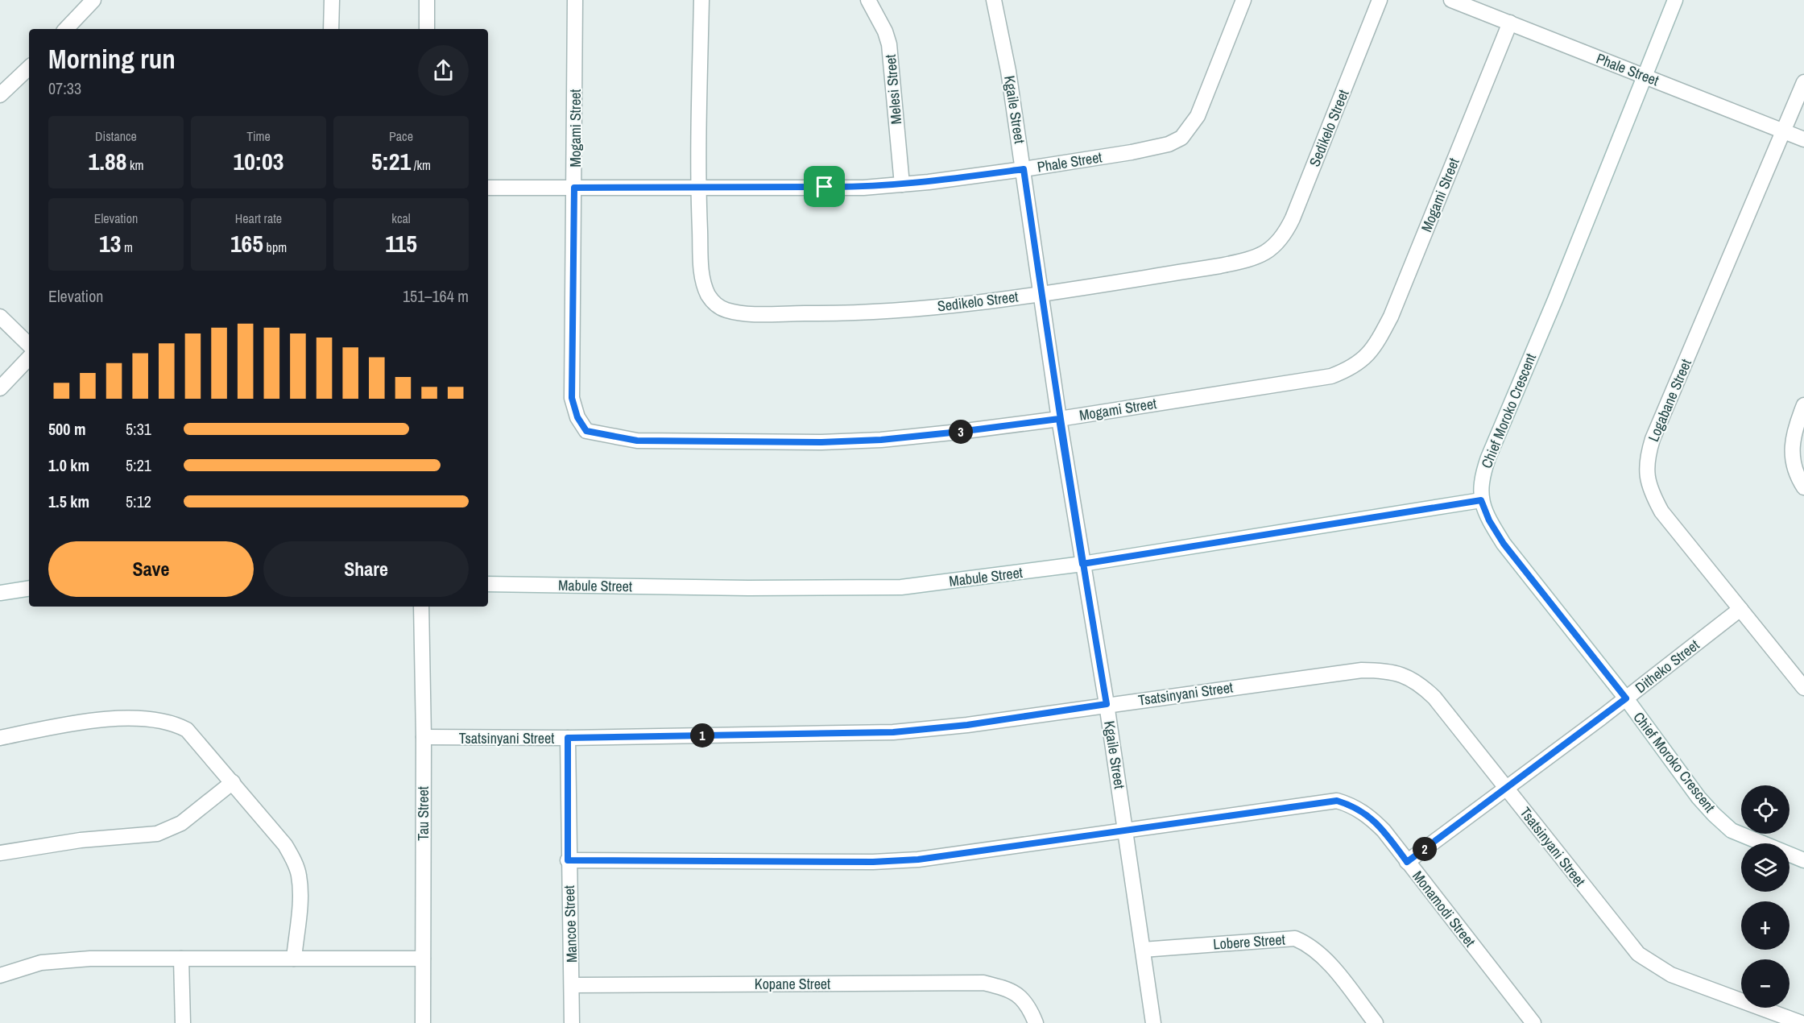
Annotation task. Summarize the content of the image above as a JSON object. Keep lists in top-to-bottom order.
{
  "streets": {
    "street": [
      "Phale Street",
      "Melesi Street",
      "Kgaile Street",
      "Mogami Street",
      "Sedikelo Street",
      "Logabane Street",
      "Chief Moroko Crescent",
      "Mabule Street",
      "Ditheko Street",
      "Tsatsinyani Street",
      "Tau Street",
      "Monamodi Street",
      "Mancoe Street",
      "Lobere Street",
      "Kopane Street"
    ]
  },
  "crossings": [
    ["Phale Street", "Melesi Street"],
    ["Phale Street", "Kgaile Street"],
    ["Phale Street", "Mogami Street"],
    ["Phale Street", "Sedikelo Street"],
    ["Phale Street", "Logabane Street"],
    ["Phale Street", "Chief Moroko Crescent"],
    ["Kgaile Street", "Mogami Street"],
    ["Kgaile Street", "Sedikelo Street"],
    ["Kgaile Street", "Mabule Street"],
    ["Kgaile Street", "Tsatsinyani Street"],
    ["Kgaile Street", "Monamodi Street"],
    ["Kgaile Street", "Lobere Street"],
    ["Logabane Street", "Ditheko Street"],
    ["Chief Moroko Crescent", "Mabule Street"],
    ["Chief Moroko Crescent", "Ditheko Street"],
    ["Ditheko Street", "Tsatsinyani Street"],
    ["Ditheko Street", "Monamodi Street"],
    ["Tsatsinyani Street", "Tau Street"],
    ["Tsatsinyani Street", "Mancoe Street"],
    ["Monamodi Street", "Mancoe Street"],
    ["Mancoe Street", "Kopane Street"]
  ],
  "page": {
    "heading": ["Morning run", "07:33"],
    "stats": [
      ["Distance", "1.88 km"],
      ["Time", "10:03"],
      ["Pace", "5:21 /km"],
      ["Elevation", "13 m"],
      ["Heart rate", "165 bpm"],
      ["kcal", "115"]
    ],
    "chart": ["Elevation", "151–164 m"],
    "list": [
      {
        "name": "500 m",
        "note": "5:31"
      },
      {
        "name": "1.0 km",
        "note": "5:21"
      },
      {
        "name": "1.5 km",
        "note": "5:12"
      }
    ],
    "pins": ["3", "1", "2"],
    "buttons": ["Save", "Share"],
    "map_buttons": ["+", "−"]
  }
}
